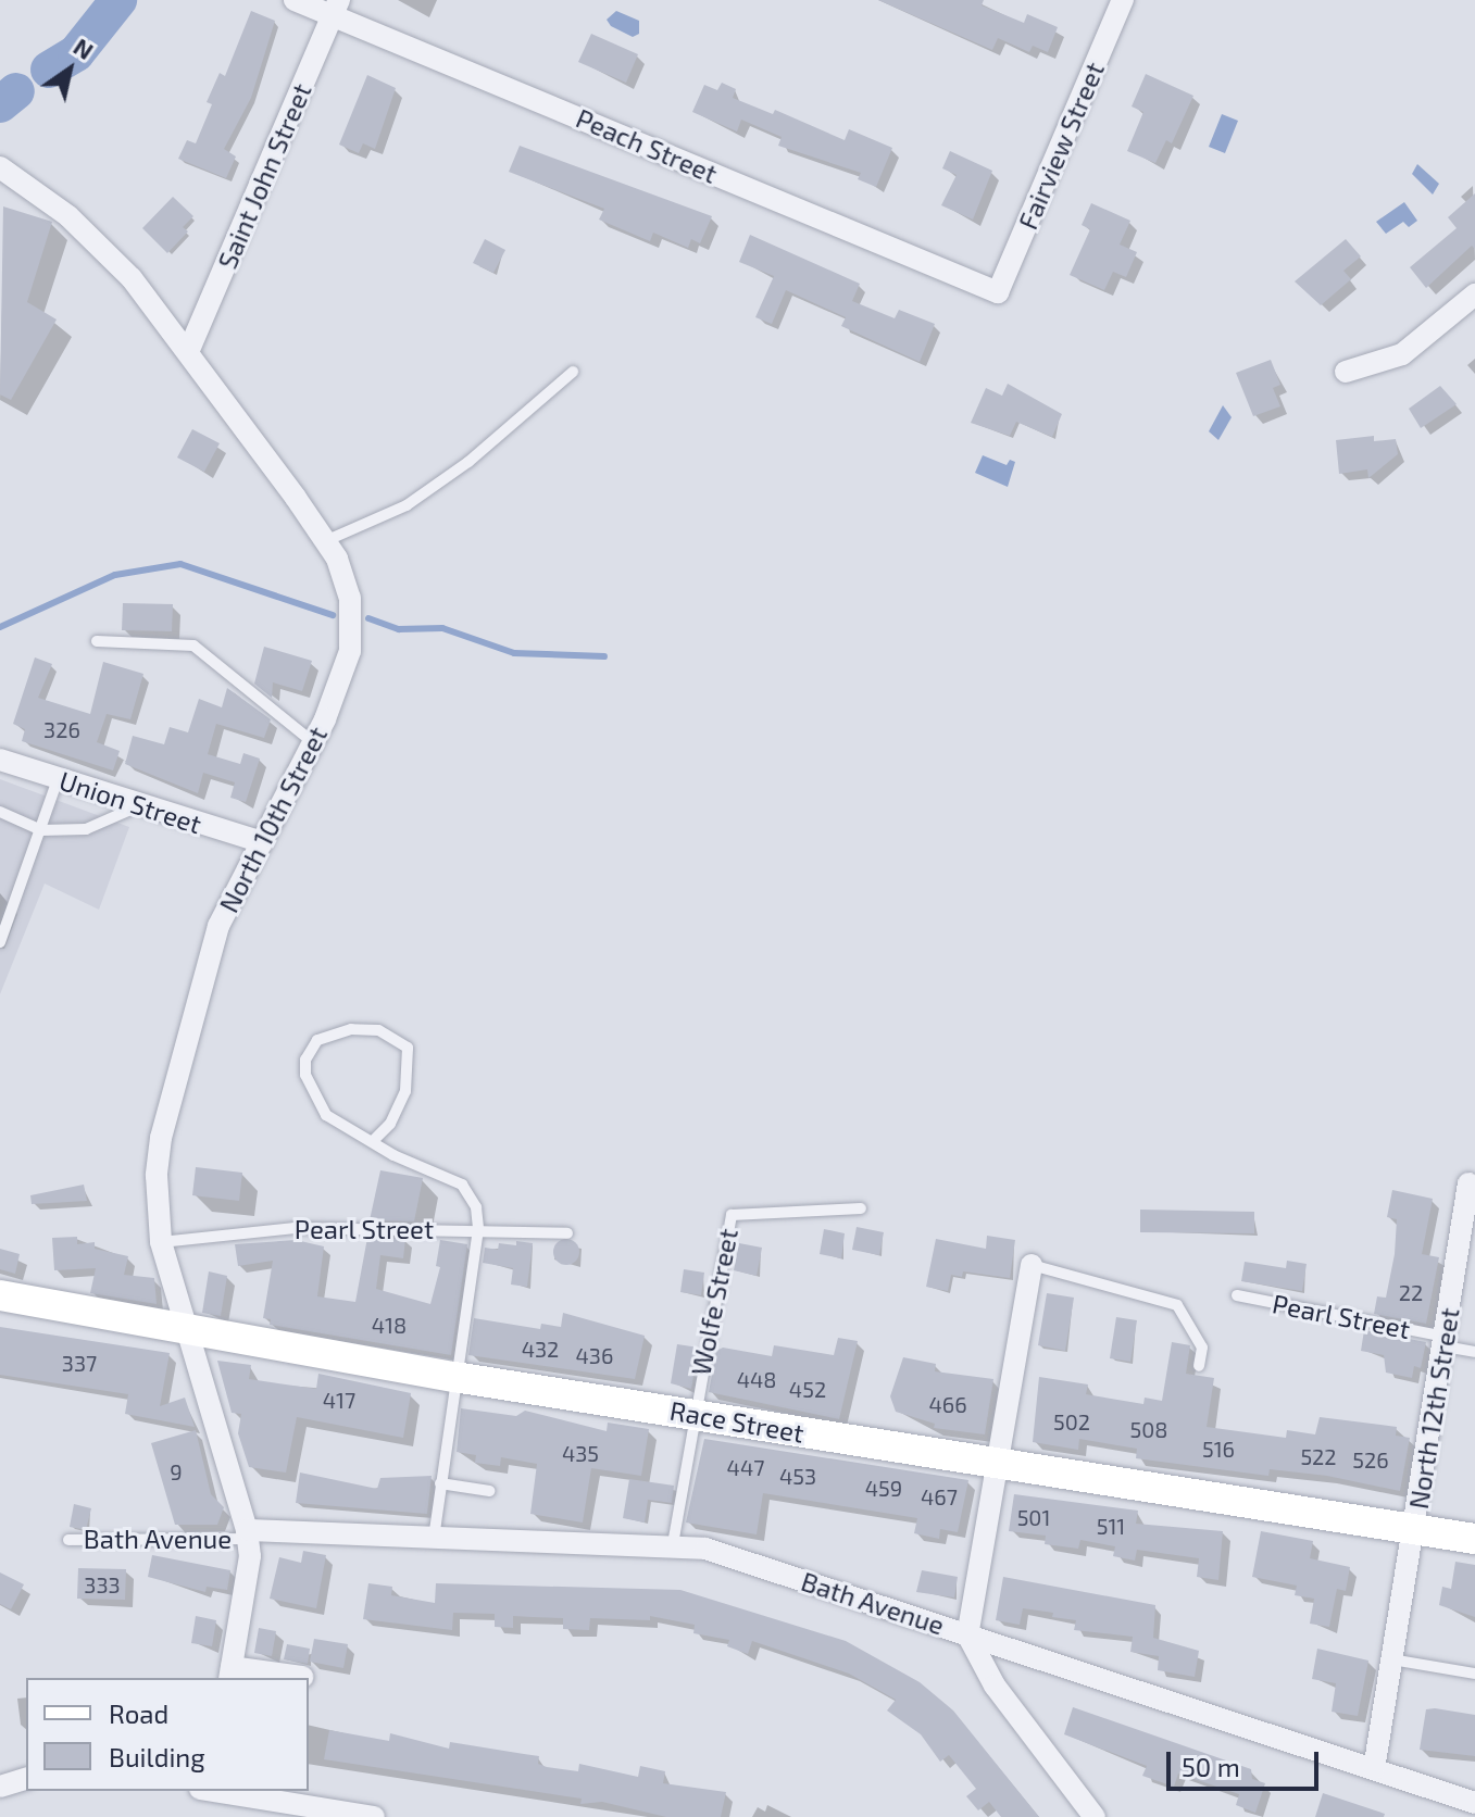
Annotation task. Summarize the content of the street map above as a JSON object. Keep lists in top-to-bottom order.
{
  "streets": {
    "main road": ["Race Street"],
    "street": [
      "Peach Street",
      "Fairview Street",
      "Saint John Street",
      "Union Street",
      "North 10th Street",
      "North 12th Street",
      "Bath Avenue"
    ],
    "lane": ["Pearl Street", "Wolfe Street"]
  },
  "crossings": [
    ["Peach Street", "Fairview Street"],
    ["Peach Street", "Saint John Street"],
    ["Saint John Street", "North 10th Street"],
    ["Union Street", "North 10th Street"],
    ["North 10th Street", "Pearl Street"],
    ["North 10th Street", "Race Street"],
    ["North 10th Street", "Bath Avenue"],
    ["Pearl Street", "North 12th Street"],
    ["Wolfe Street", "Race Street"],
    ["Wolfe Street", "Bath Avenue"],
    ["North 12th Street", "Race Street"],
    ["North 12th Street", "Bath Avenue"]
  ],
  "house_numbers": [
    "326",
    "22",
    "418",
    "432",
    "436",
    "337",
    "448",
    "452",
    "417",
    "466",
    "502",
    "508",
    "516",
    "435",
    "522",
    "526",
    "447",
    "9",
    "453",
    "459",
    "467",
    "501",
    "511",
    "333"
  ],
  "legend": ["Road", "Building"],
  "scale_bar": "50 m",
  "north": "top right"
}
